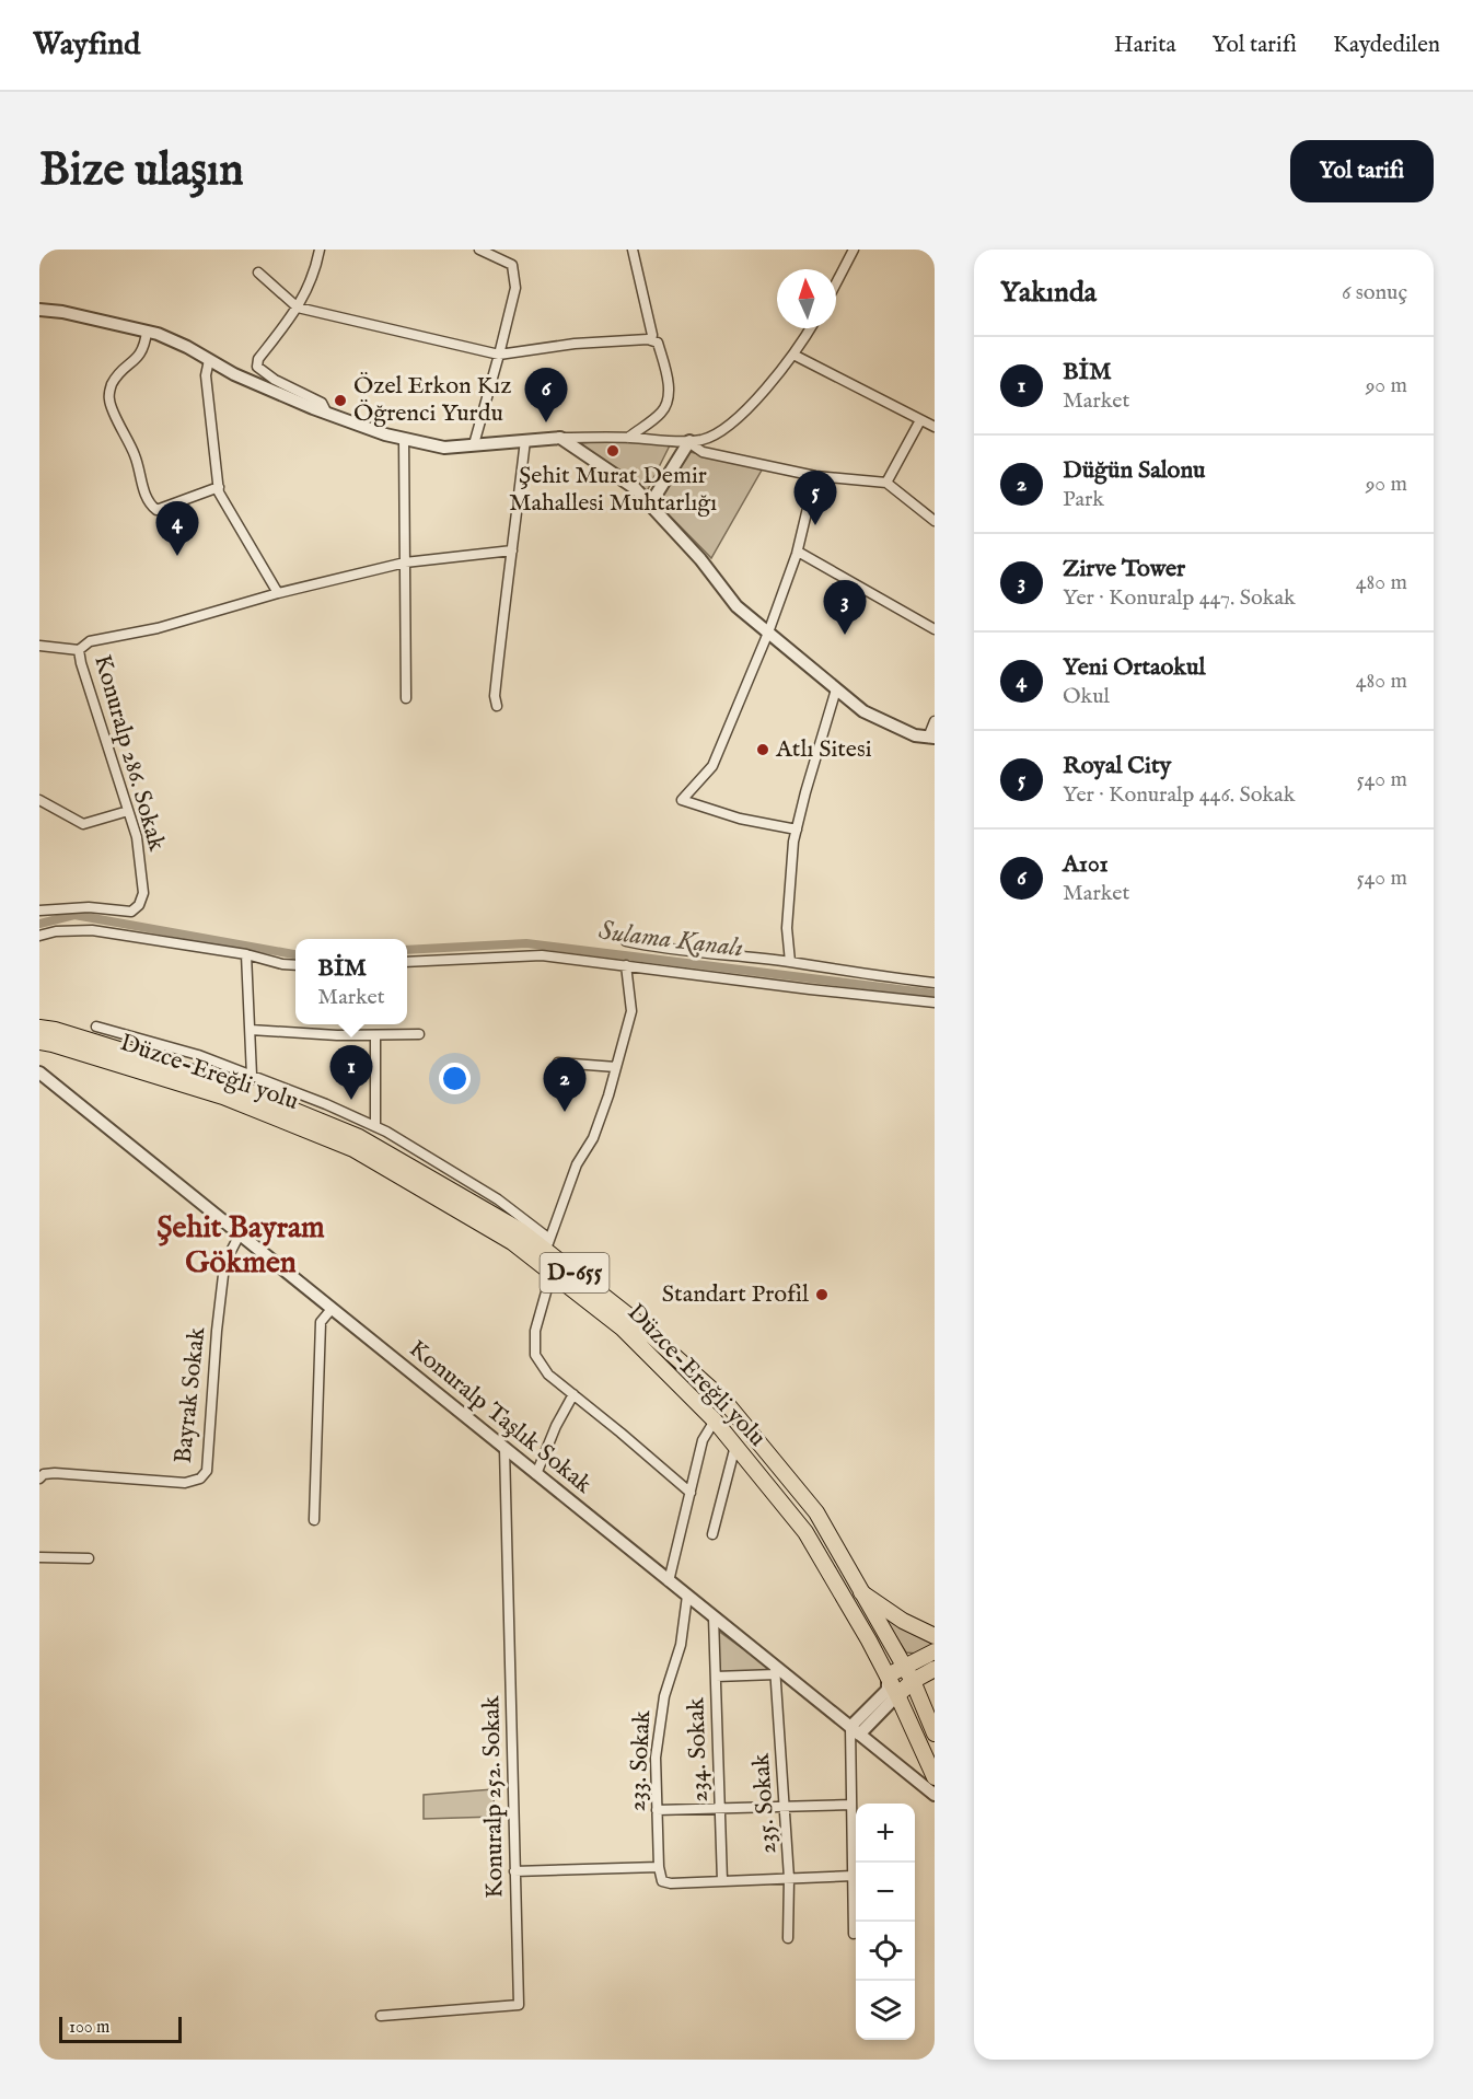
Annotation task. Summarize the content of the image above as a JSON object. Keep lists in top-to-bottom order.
{
  "streets": {
    "main road": ["Düzce-Ereğli yolu", "D-655"],
    "street": [
      "Konuralp 286. Sokak",
      "Bayrak Sokak",
      "Konuralp Taşlık Sokak",
      "234. Sokak",
      "233. Sokak",
      "Konuralp 252. Sokak",
      "235. Sokak"
    ]
  },
  "crossings": [
    ["Bayrak Sokak", "Konuralp Taşlık Sokak"],
    ["Konuralp Taşlık Sokak", "234. Sokak"],
    ["Konuralp Taşlık Sokak", "233. Sokak"],
    ["Konuralp Taşlık Sokak", "Konuralp 252. Sokak"],
    ["Konuralp Taşlık Sokak", "235. Sokak"]
  ],
  "districts": ["Şehit Bayram Gökmen"],
  "water": ["Sulama Kanalı"],
  "places": [
    "Özel Erkon Kız Öğrenci Yurdu",
    "Şehit Murat Demir Mahallesi Muhtarlığı",
    "Atlı Sitesi",
    "Standart Profil"
  ],
  "scale_bar": "100 m",
  "north": "top",
  "page": {
    "header": "Wayfind",
    "nav": ["Harita", "Yol tarifi", "Kaydedilen"],
    "buttons": "Yol tarifi",
    "title": "Bize ulaşın",
    "heading": ["Yakında", "6 sonuç"],
    "list": [
      {
        "mark": "1",
        "name": "BİM",
        "note": "Market",
        "value": "90 m"
      },
      {
        "mark": "2",
        "name": "Düğün Salonu",
        "note": "Park",
        "value": "90 m"
      },
      {
        "mark": "3",
        "name": "Zirve Tower",
        "note": "Yer · Konuralp 447. Sokak",
        "value": "480 m"
      },
      {
        "mark": "4",
        "name": "Yeni Ortaokul",
        "note": "Okul",
        "value": "480 m"
      },
      {
        "mark": "5",
        "name": "Royal City",
        "note": "Yer · Konuralp 446. Sokak",
        "value": "540 m"
      },
      {
        "mark": "6",
        "name": "A101",
        "note": "Market",
        "value": "540 m"
      }
    ],
    "pins": [
      "6",
      "5",
      "4",
      "3",
      "1",
      "2"
    ],
    "popup": ["BİM", "Market"],
    "map_buttons": ["+", "−"],
    "scale": "100 m"
  }
}
